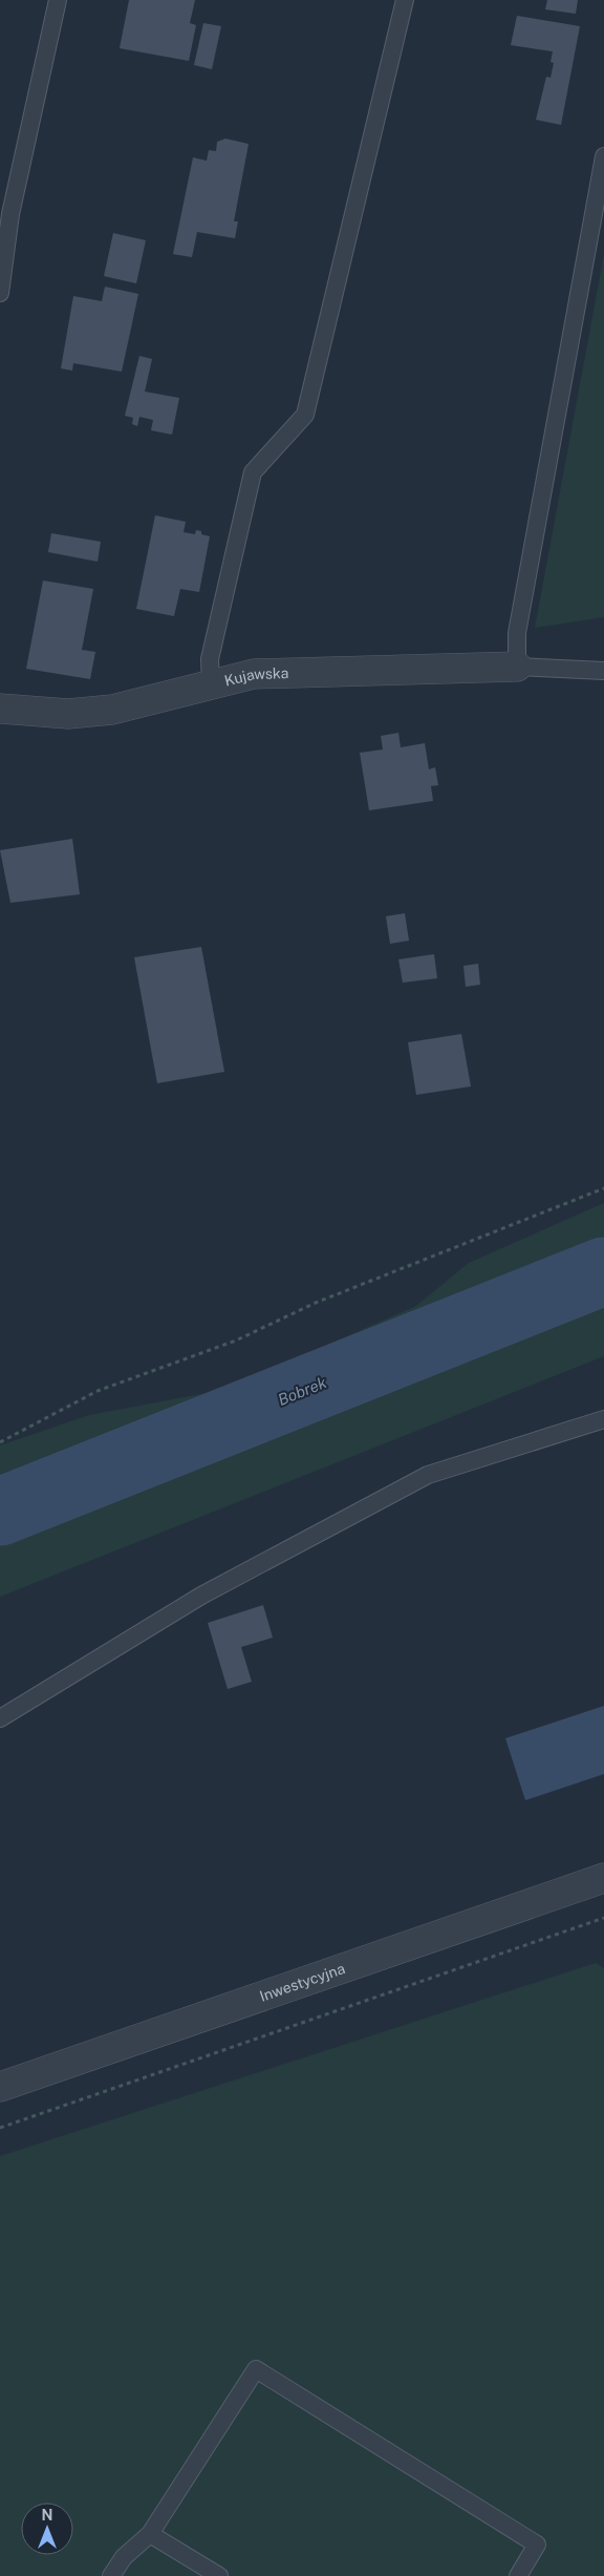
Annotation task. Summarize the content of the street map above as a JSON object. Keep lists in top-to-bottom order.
{
  "streets": {
    "street": ["Kujawska", "Inwestycyjna"]
  },
  "water": ["Bobrek"],
  "north": "top"
}
